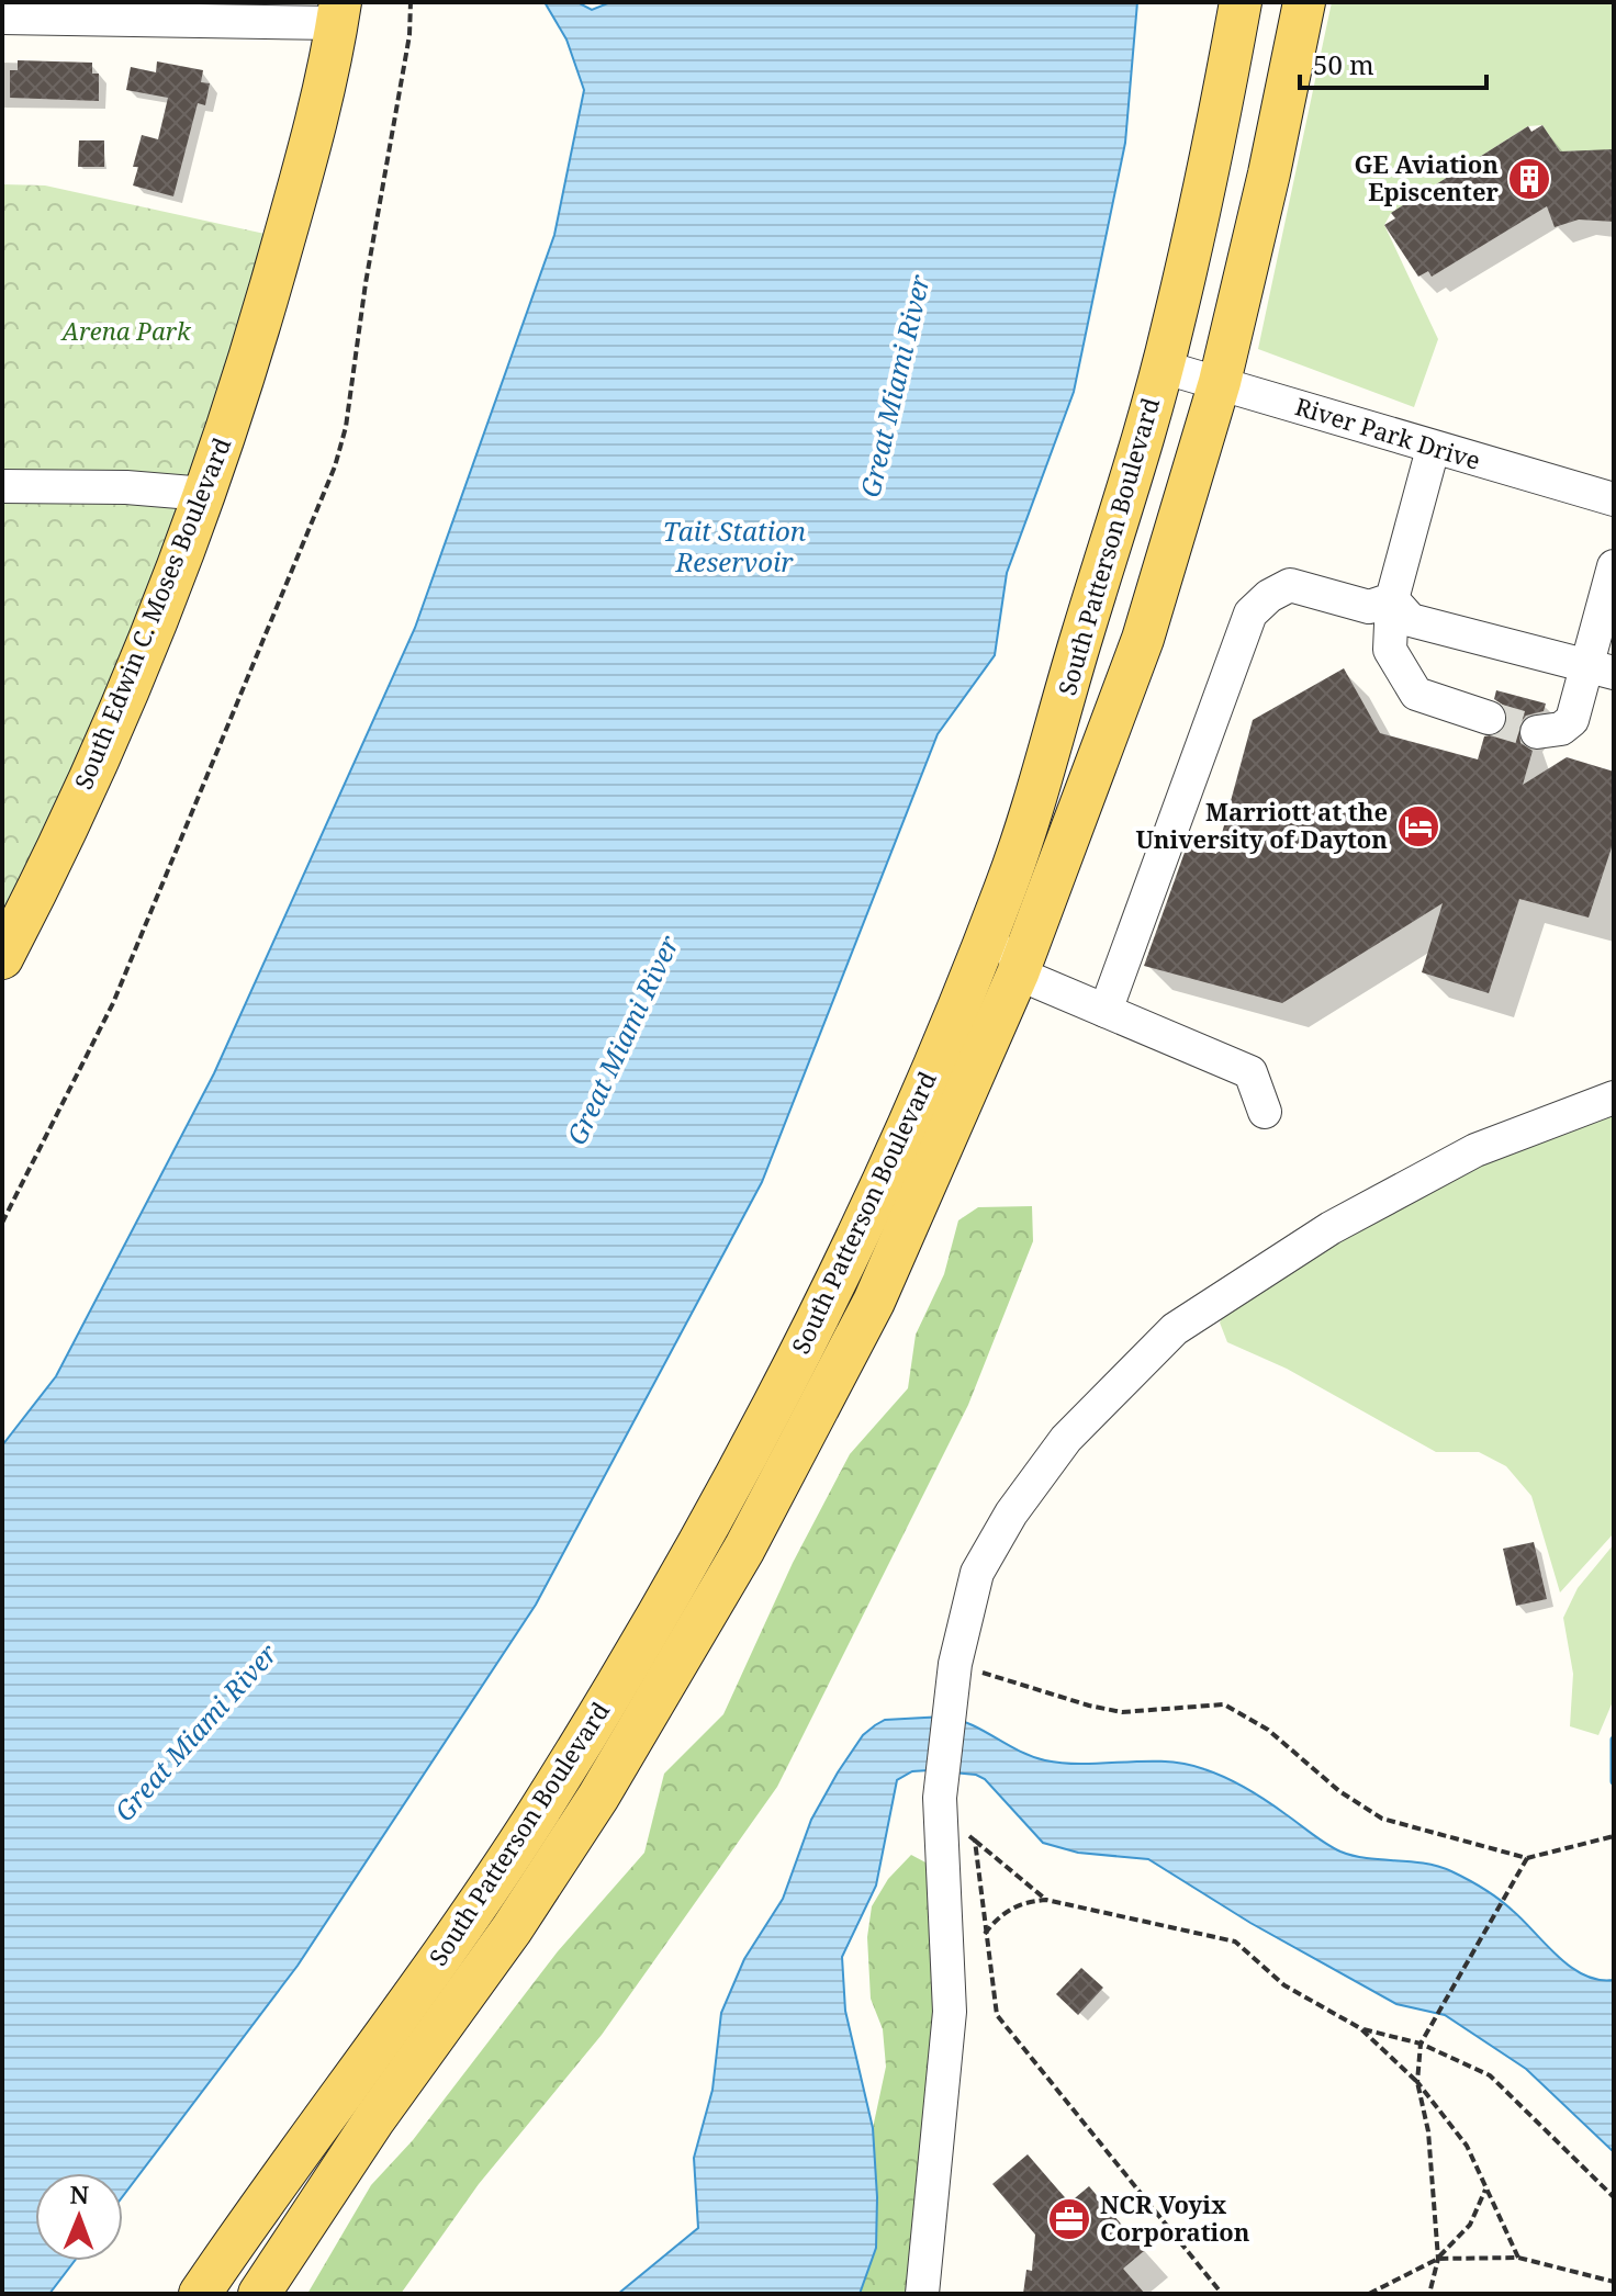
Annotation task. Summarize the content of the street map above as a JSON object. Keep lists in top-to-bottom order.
{
  "streets": {
    "main road": ["South Patterson Boulevard", "South Edwin C. Moses Boulevard"],
    "street": ["River Park Drive"]
  },
  "crossings": [
    ["River Park Drive", "South Patterson Boulevard"]
  ],
  "water": ["Great Miami River", "Tait Station Reservoir"],
  "parks": ["Arena Park"],
  "places": {
    "building": ["GE Aviation Episcenter"],
    "hotel": ["Marriott at the University of Dayton"],
    "office": ["NCR Voyix Corporation"]
  },
  "scale_bar": "50 m",
  "north": "top"
}
